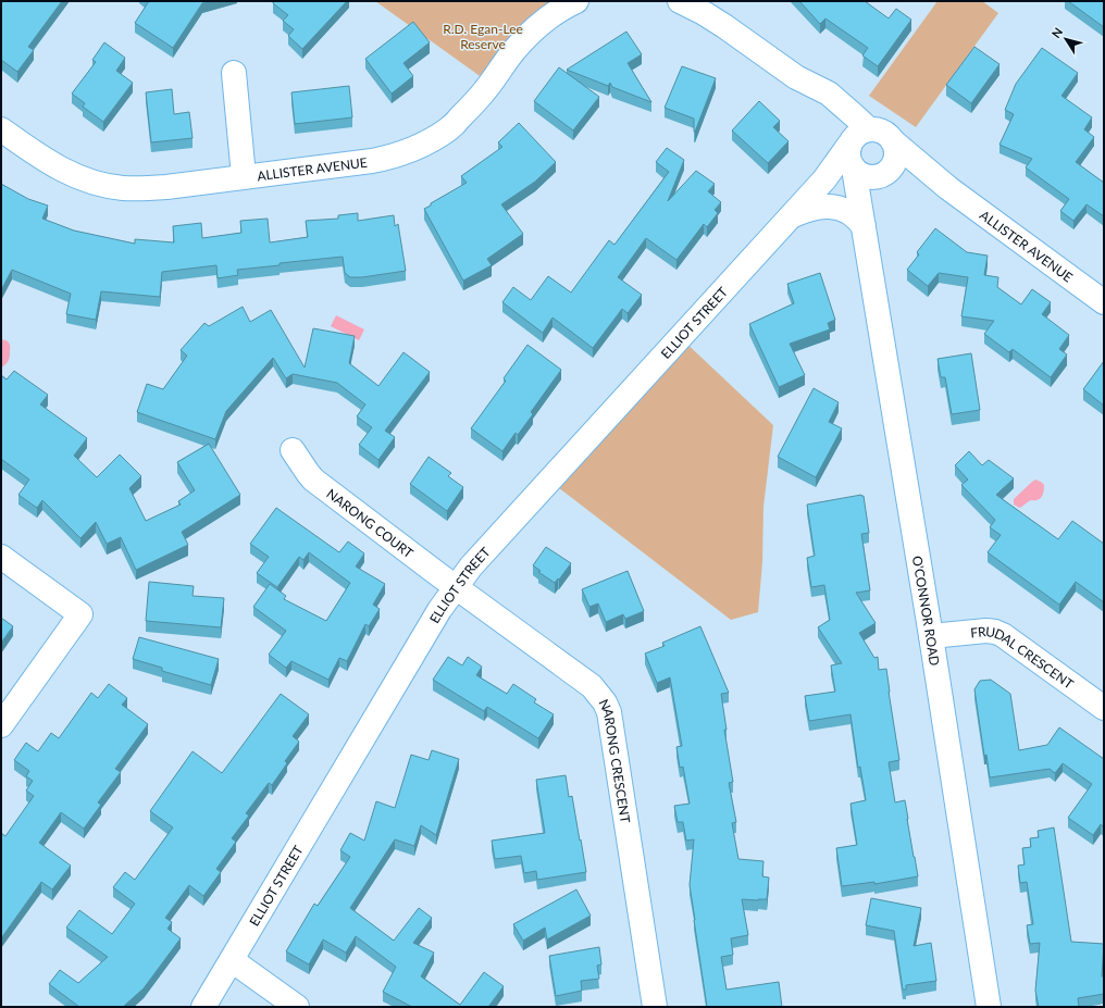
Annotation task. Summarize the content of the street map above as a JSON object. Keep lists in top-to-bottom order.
{
  "streets": {
    "street": [
      "ALLISTER AVENUE",
      "ELLIOT STREET",
      "NARONG COURT",
      "O'CONNOR ROAD",
      "FRUDAL CRESCENT",
      "NARONG CRESCENT"
    ]
  },
  "crossings": [
    ["ALLISTER AVENUE", "ELLIOT STREET"],
    ["ALLISTER AVENUE", "O'CONNOR ROAD"],
    ["ELLIOT STREET", "NARONG COURT"],
    ["ELLIOT STREET", "O'CONNOR ROAD"],
    ["ELLIOT STREET", "NARONG CRESCENT"],
    ["NARONG COURT", "NARONG CRESCENT"],
    ["O'CONNOR ROAD", "FRUDAL CRESCENT"]
  ],
  "parks": ["R.D. Egan-Lee Reserve"],
  "north": "top left"
}
